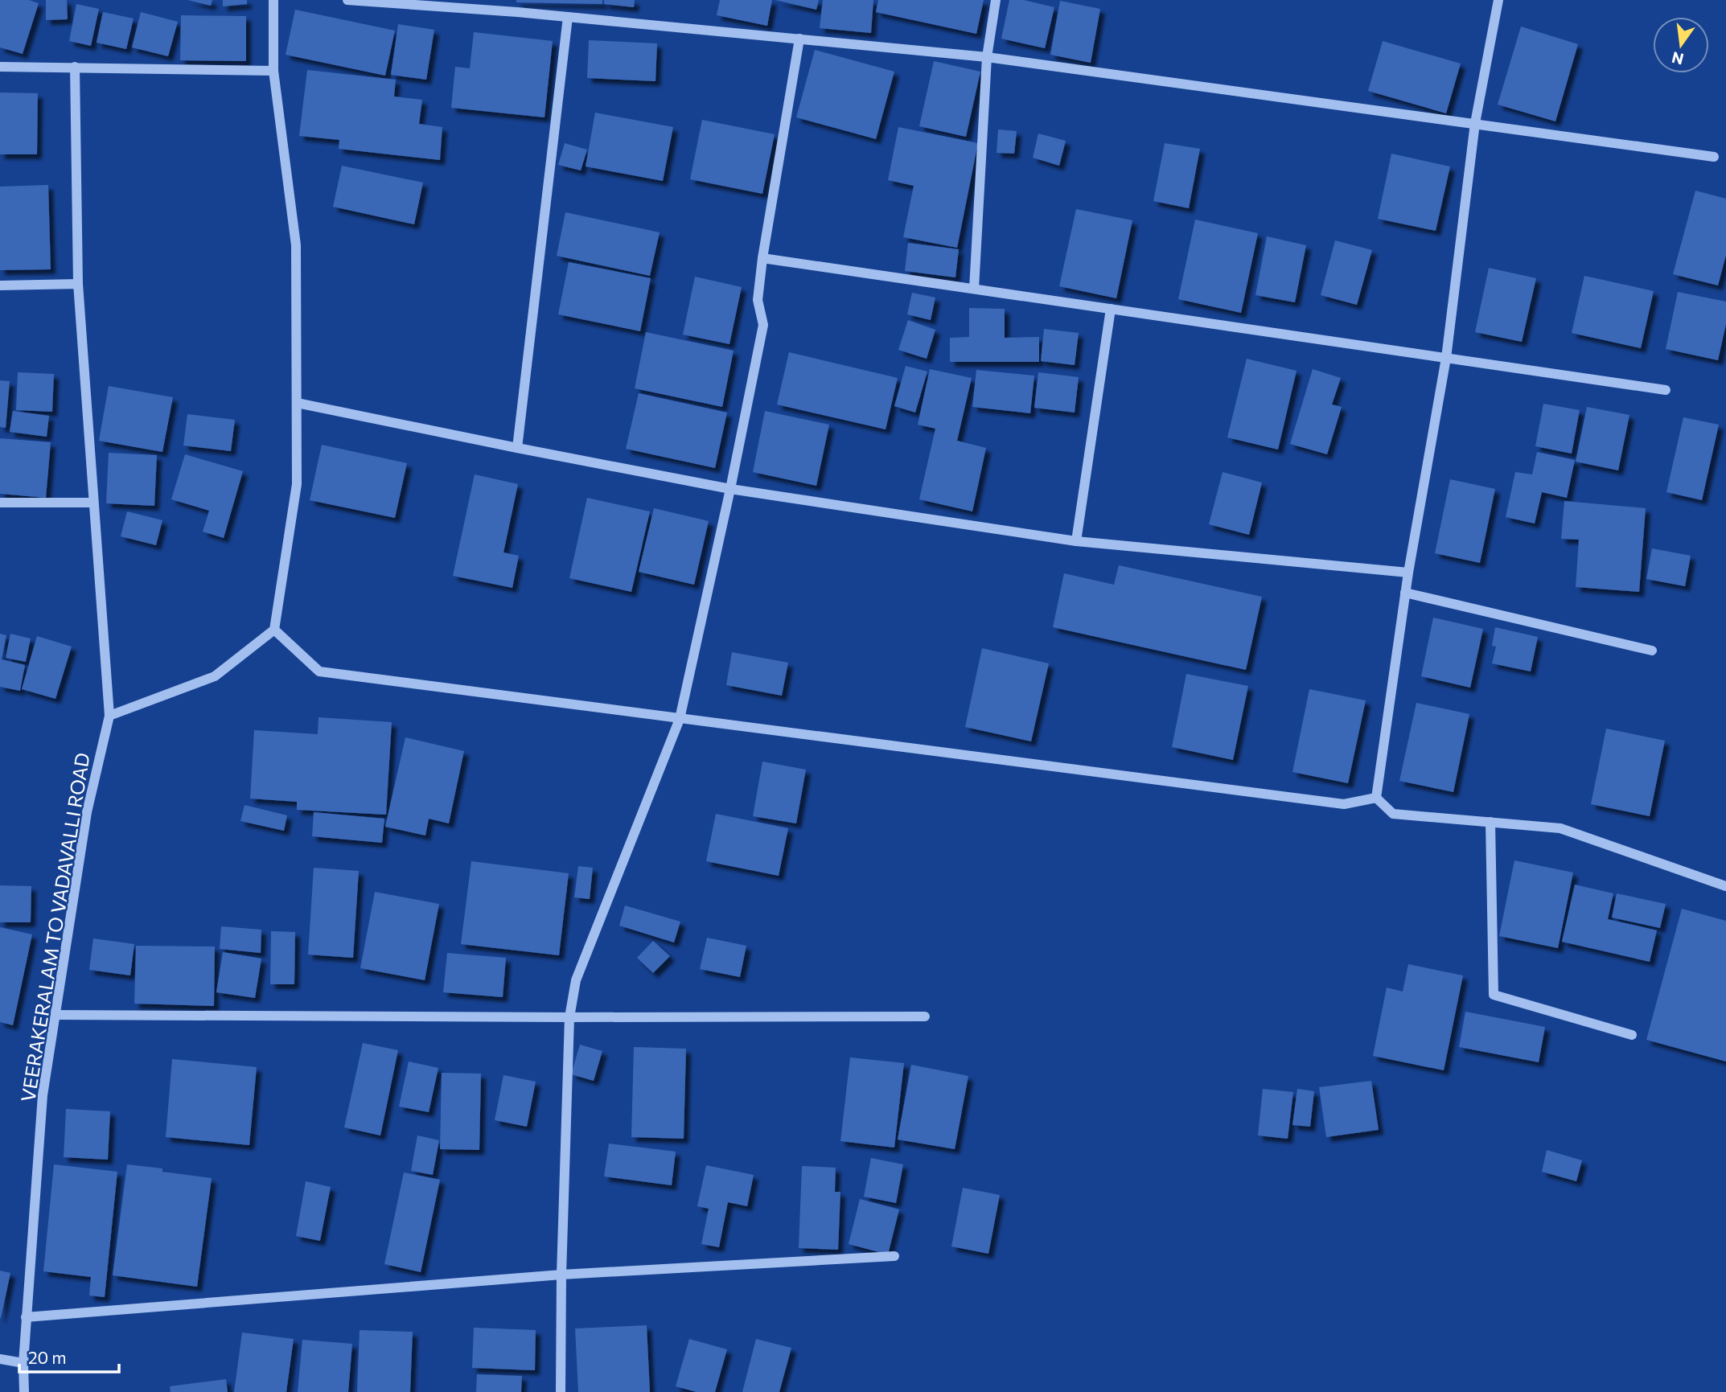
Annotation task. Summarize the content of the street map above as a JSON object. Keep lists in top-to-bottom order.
{
  "streets": {
    "street": ["VEERAKERALAM TO VADAVALLI ROAD"]
  },
  "scale_bar": "20 m",
  "north": "bottom"
}
